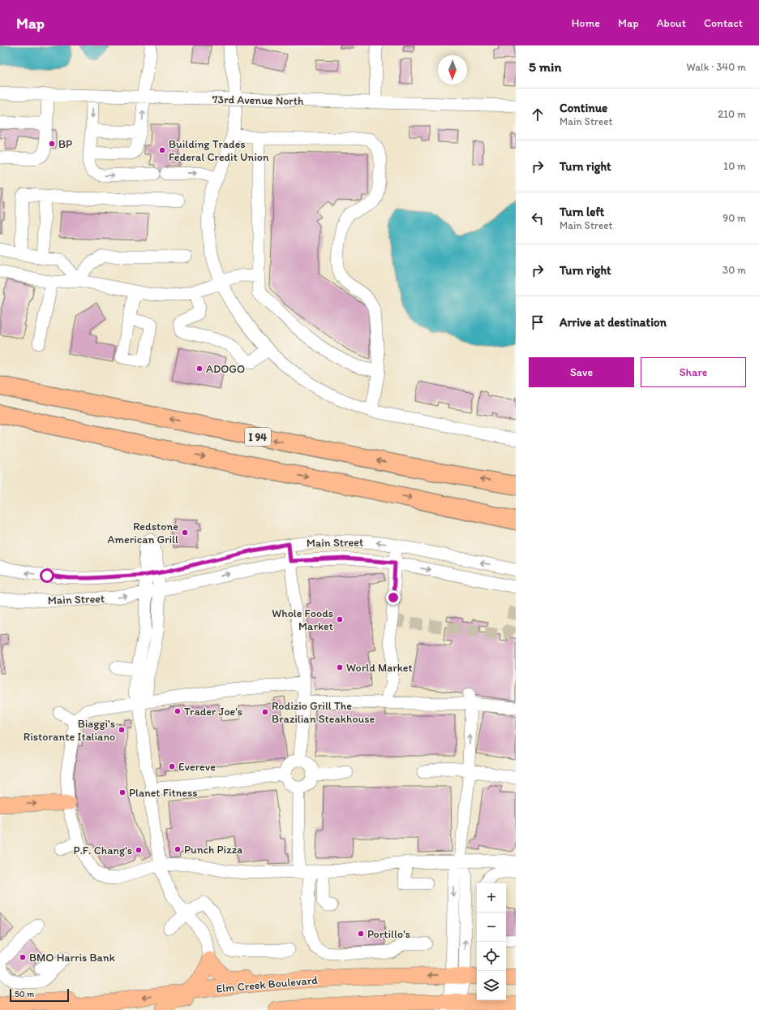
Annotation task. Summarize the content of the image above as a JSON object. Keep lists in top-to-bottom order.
{
  "streets": {
    "highway": ["I 94"],
    "main road": ["Elm Creek Boulevard"],
    "street": ["73rd Avenue North", "Main Street"]
  },
  "places": [
    "BP",
    "Building Trades Federal Credit Union",
    "ADOGO",
    "Redstone American Grill",
    "Whole Foods Market",
    "World Market",
    "Trader Joe's",
    "Rodizio Grill The Brazilian Steakhouse",
    "Biaggi's Ristorante Italiano",
    "Evereve",
    "Planet Fitness",
    "Punch Pizza",
    "P.F. Chang's",
    "Portillo's",
    "BMO Harris Bank"
  ],
  "scale_bar": "50 m",
  "north": "bottom",
  "page": {
    "header": "Map",
    "nav": [
      "Home",
      "Map",
      "About",
      "Contact"
    ],
    "heading": ["5 min", "Walk · 340 m"],
    "list": [
      ["Continue", "Main Street", "210 m"],
      ["Turn right", "10 m"],
      ["Turn left", "Main Street", "90 m"],
      ["Turn right", "30 m"],
      "Arrive at destination"
    ],
    "buttons": ["Save", "Share"],
    "map_buttons": ["+", "−"],
    "scale": "50 m"
  }
}
